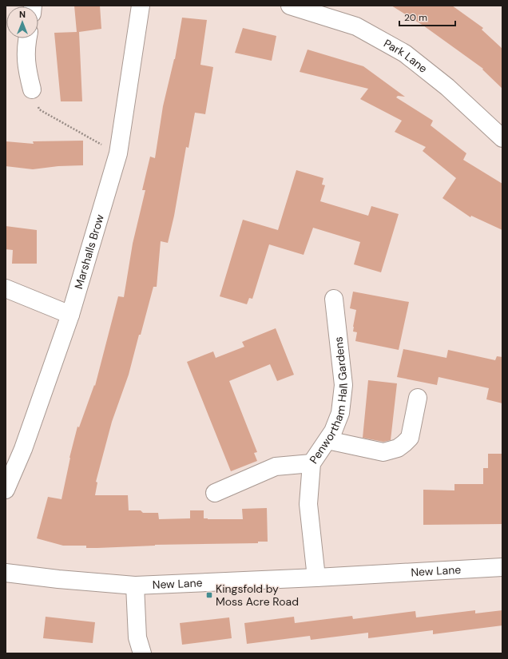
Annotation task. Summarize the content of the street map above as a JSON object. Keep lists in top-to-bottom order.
{
  "streets": {
    "street": [
      "Park Lane",
      "Marshalls Brow",
      "Penwortham Hall Gardens",
      "New Lane"
    ]
  },
  "crossings": [
    ["Penwortham Hall Gardens", "New Lane"]
  ],
  "places": {
    "transit": ["Kingsfold by Moss Acre Road"]
  },
  "scale_bar": "20 m",
  "north": "top"
}
